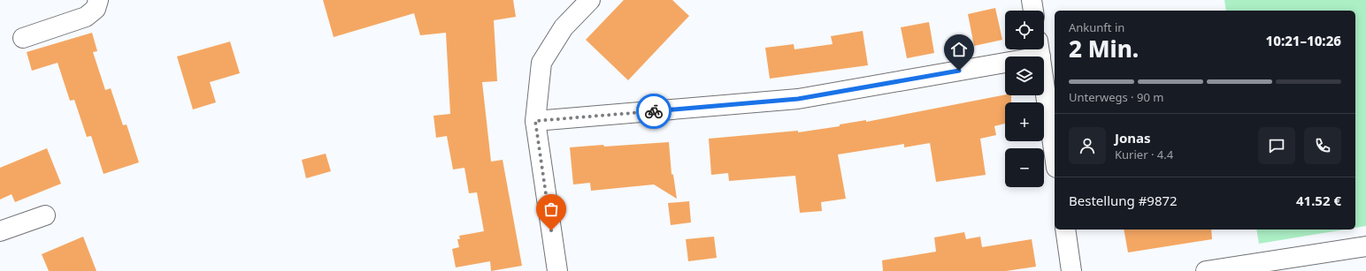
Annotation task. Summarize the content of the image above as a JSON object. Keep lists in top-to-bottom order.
{
  "page": {
    "map_buttons": ["+", "−"],
    "heading": ["2 Min.", "Ankunft in", "10:21–10:26"],
    "panel": [
      "Jonas",
      "Kurier · 4.4",
      "Bestellung #9872",
      "41.52 €"
    ],
    "bar": "Unterwegs · 90 m"
  }
}
